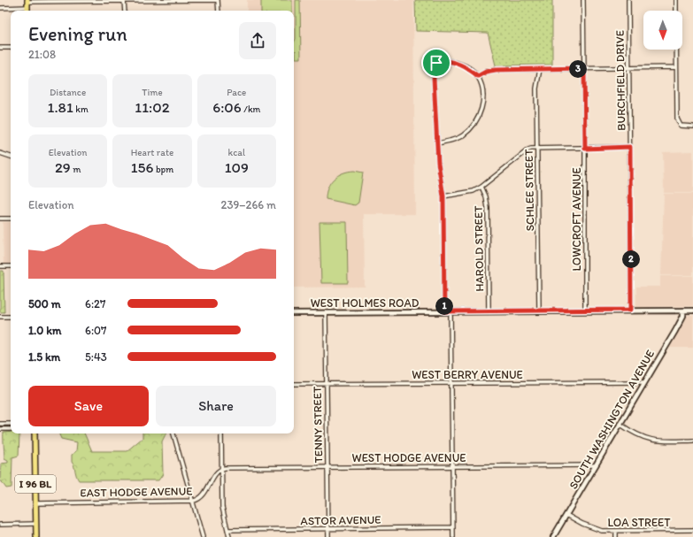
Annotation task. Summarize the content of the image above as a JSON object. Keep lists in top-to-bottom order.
{
  "streets": {
    "main road": ["I 96 BL"],
    "street": [
      "BURCHFIELD DRIVE",
      "SCHLEE STREET",
      "LOWCROFT AVENUE",
      "HAROLD STREET",
      "WEST HOLMES ROAD",
      "WEST BERRY AVENUE",
      "SOUTH WASHINGTON AVENUE",
      "TENNY STREET",
      "WEST HODGE AVENUE",
      "EAST HODGE AVENUE",
      "ASTOR AVENUE",
      "LOA STREET"
    ]
  },
  "crossings": [
    ["BURCHFIELD DRIVE", "WEST HOLMES ROAD"],
    ["SCHLEE STREET", "WEST HOLMES ROAD"],
    ["LOWCROFT AVENUE", "WEST HOLMES ROAD"],
    ["HAROLD STREET", "WEST HOLMES ROAD"],
    ["WEST HOLMES ROAD", "SOUTH WASHINGTON AVENUE"],
    ["WEST HOLMES ROAD", "TENNY STREET"],
    ["WEST BERRY AVENUE", "SOUTH WASHINGTON AVENUE"],
    ["WEST BERRY AVENUE", "TENNY STREET"],
    ["SOUTH WASHINGTON AVENUE", "WEST HODGE AVENUE"],
    ["SOUTH WASHINGTON AVENUE", "LOA STREET"],
    ["TENNY STREET", "WEST HODGE AVENUE"],
    ["TENNY STREET", "ASTOR AVENUE"],
    ["WEST HODGE AVENUE", "EAST HODGE AVENUE"],
    ["I 96 BL", "EAST HODGE AVENUE"]
  ],
  "north": "bottom",
  "page": {
    "heading": ["Evening run", "21:08"],
    "pins": ["3", "2", "1"],
    "stats": [
      ["Distance", "1.81 km"],
      ["Time", "11:02"],
      ["Pace", "6:06 /km"],
      ["Elevation", "29 m"],
      ["Heart rate", "156 bpm"],
      ["kcal", "109"]
    ],
    "chart": ["Elevation", "239–266 m"],
    "list": [
      {
        "name": "500 m",
        "note": "6:27"
      },
      {
        "name": "1.0 km",
        "note": "6:07"
      },
      {
        "name": "1.5 km",
        "note": "5:43"
      }
    ],
    "buttons": ["Save", "Share"]
  }
}
